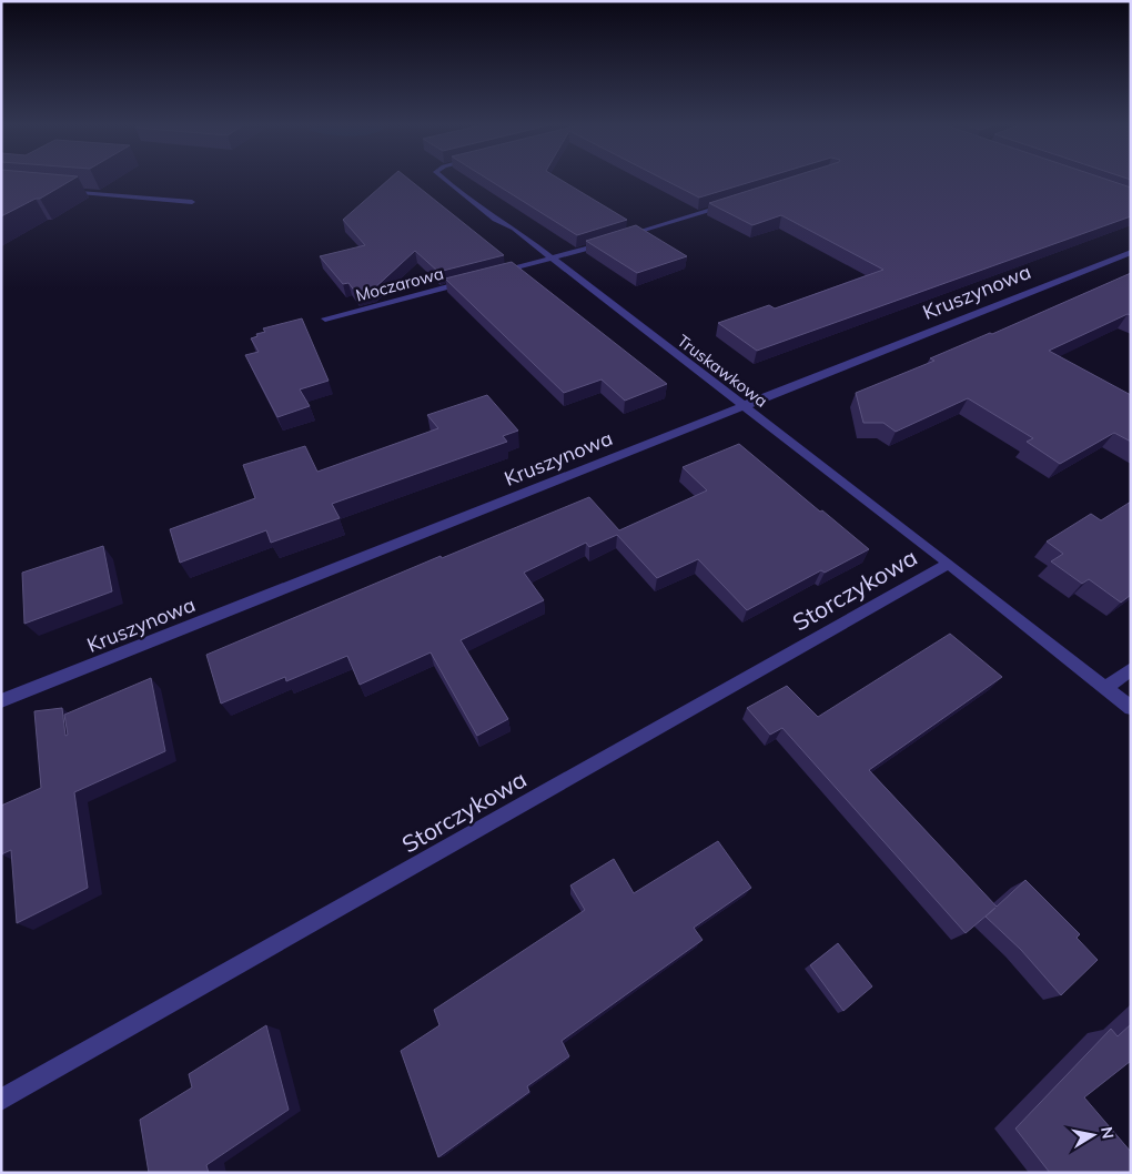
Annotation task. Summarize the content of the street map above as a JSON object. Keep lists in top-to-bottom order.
{
  "streets": {
    "street": [
      "Moczarowa",
      "Kruszynowa",
      "Truskawkowa",
      "Storczykowa"
    ]
  },
  "crossings": [
    ["Kruszynowa", "Truskawkowa"],
    ["Truskawkowa", "Storczykowa"]
  ],
  "north": "right"
}
